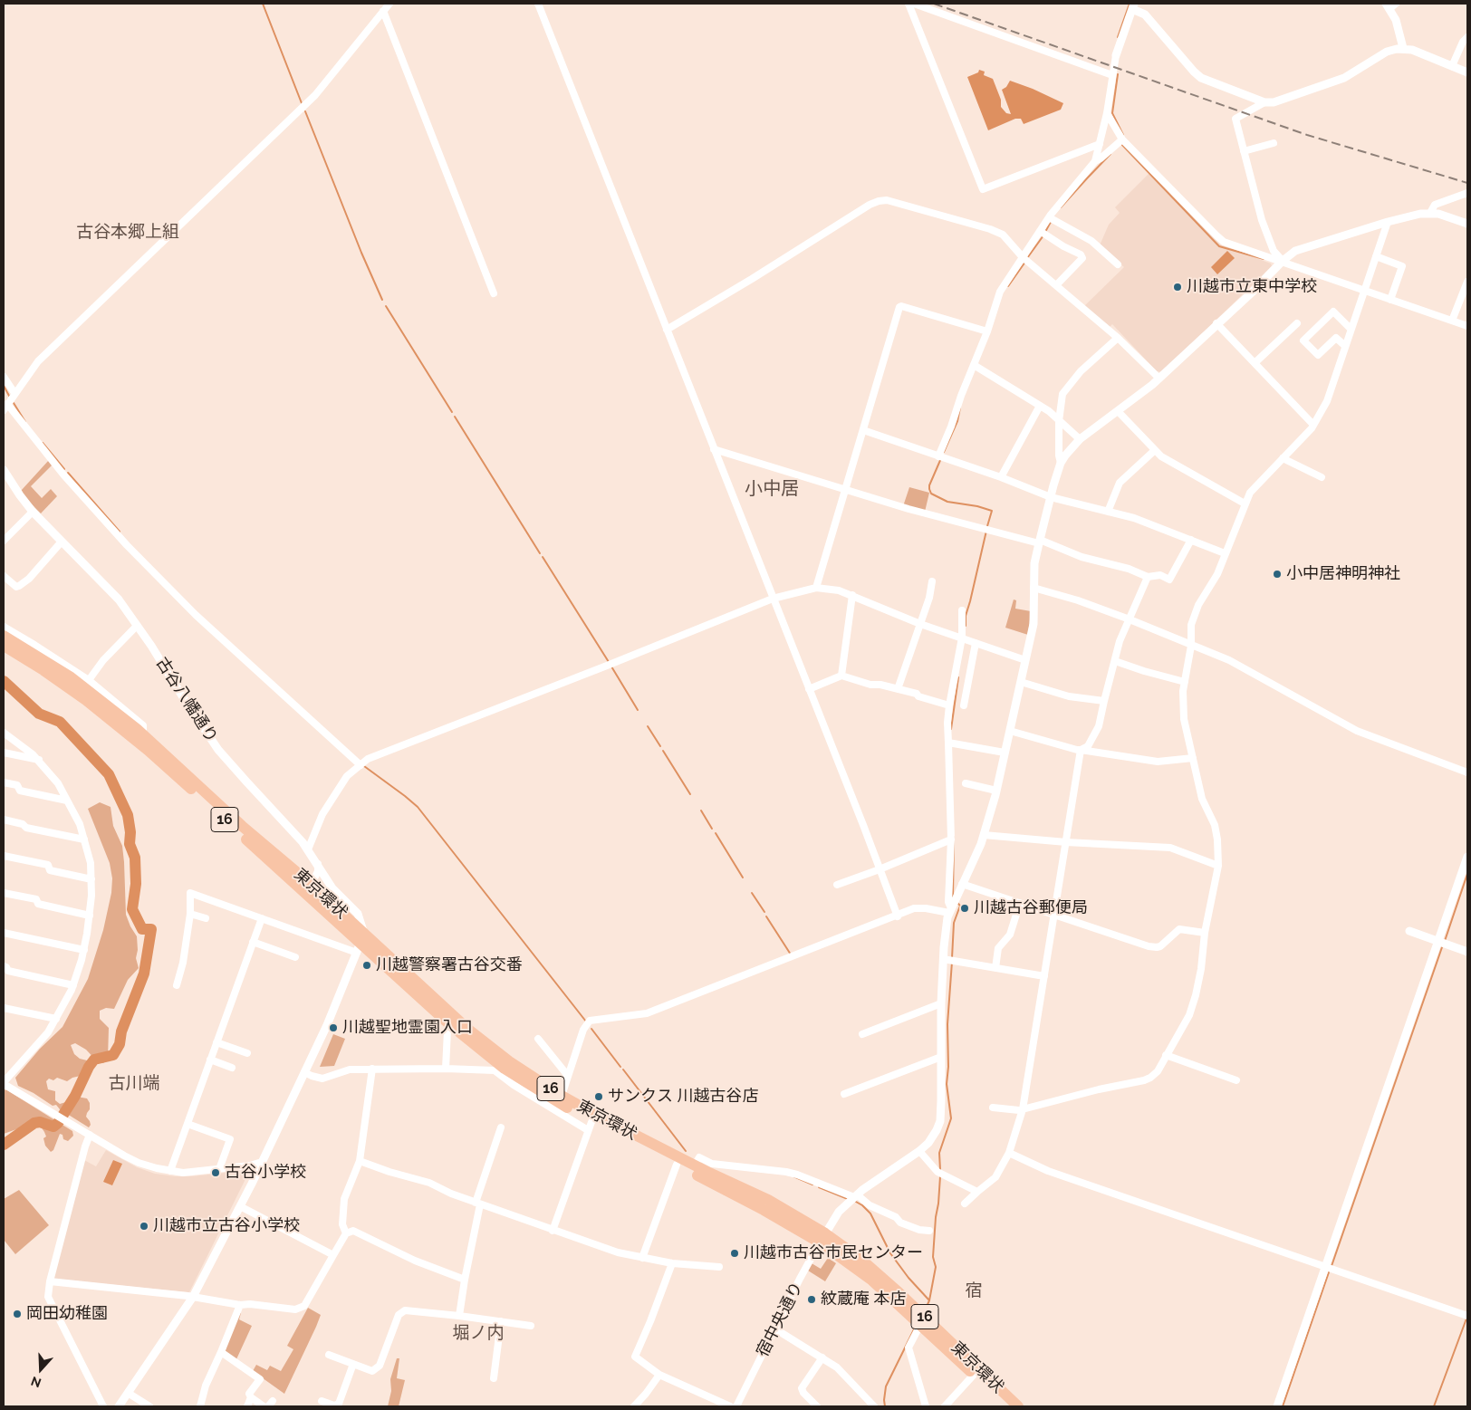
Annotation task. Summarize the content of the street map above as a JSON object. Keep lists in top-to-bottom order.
{
  "streets": {
    "highway": ["16", "東京環状"],
    "street": ["古谷八幡通り", "宿中央通り"]
  },
  "crossings": [
    ["古谷八幡通り", "東京環状"],
    ["東京環状", "宿中央通り"]
  ],
  "districts": [
    "古谷本郷上組",
    "小中居",
    "古川端",
    "宿",
    "堀ノ内"
  ],
  "places": [
    "川越市立東中学校",
    "小中居神明神社",
    "川越古谷郵便局",
    "川越警察署古谷交番",
    "川越聖地霊園入口",
    "サンクス 川越古谷店",
    "古谷小学校",
    "川越市立古谷小学校",
    "川越市古谷市民センター",
    "紋蔵庵 本店",
    "岡田幼稚園"
  ],
  "north": "bottom"
}
